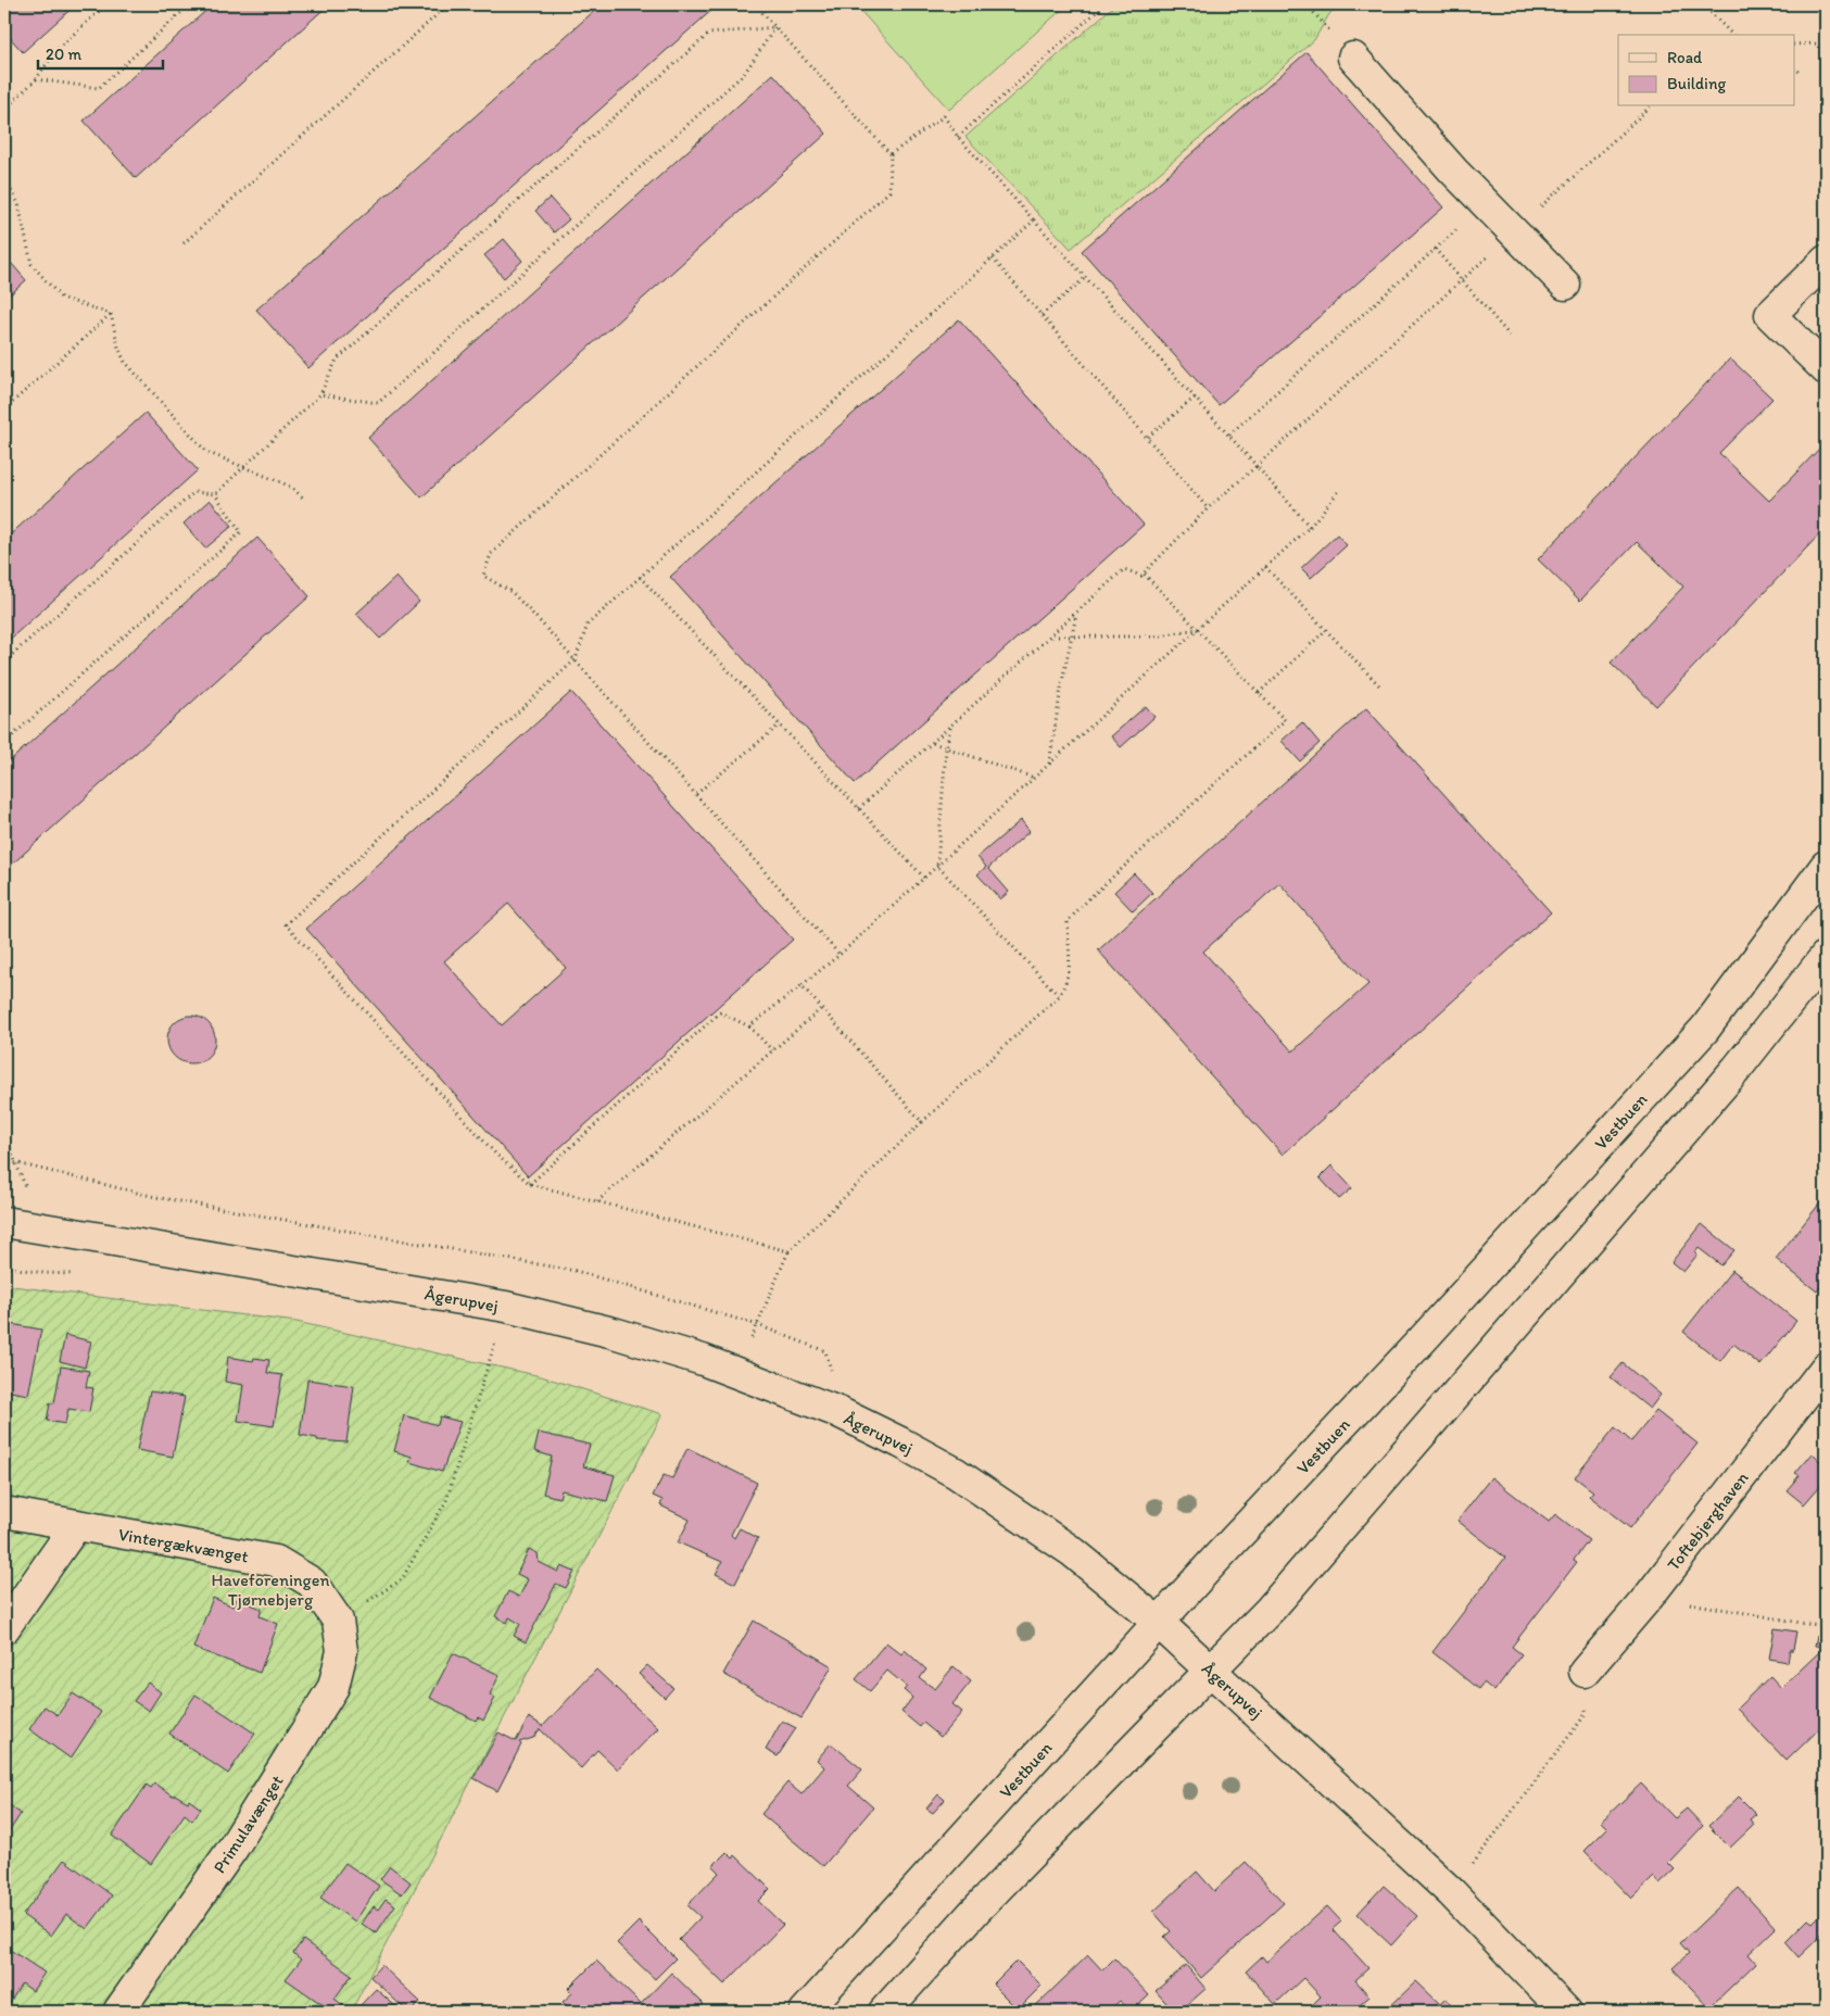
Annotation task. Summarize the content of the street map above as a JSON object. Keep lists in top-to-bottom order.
{
  "streets": {
    "street": [
      "Vestbuen",
      "Ågerupvej",
      "Toftebjerghaven",
      "Vintergækvænget",
      "Primulavænget"
    ]
  },
  "crossings": [
    ["Vestbuen", "Ågerupvej"],
    ["Vintergækvænget", "Primulavænget"]
  ],
  "parks": ["Haveforeningen Tjørnebjerg"],
  "legend": ["Road", "Building"],
  "scale_bar": "20 m"
}
